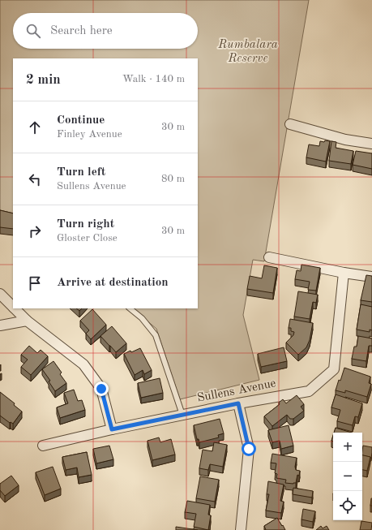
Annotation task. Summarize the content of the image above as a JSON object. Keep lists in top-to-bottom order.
{
  "streets": {
    "street": ["Sullens Avenue"]
  },
  "parks": ["Rumbalara Reserve"],
  "page": {
    "search": "Search here",
    "heading": ["2 min", "Walk · 140 m"],
    "list": [
      ["Continue", "Finley Avenue", "30 m"],
      ["Turn left", "Sullens Avenue", "80 m"],
      ["Turn right", "Gloster Close", "30 m"],
      "Arrive at destination"
    ],
    "map_buttons": ["+", "−"]
  }
}
